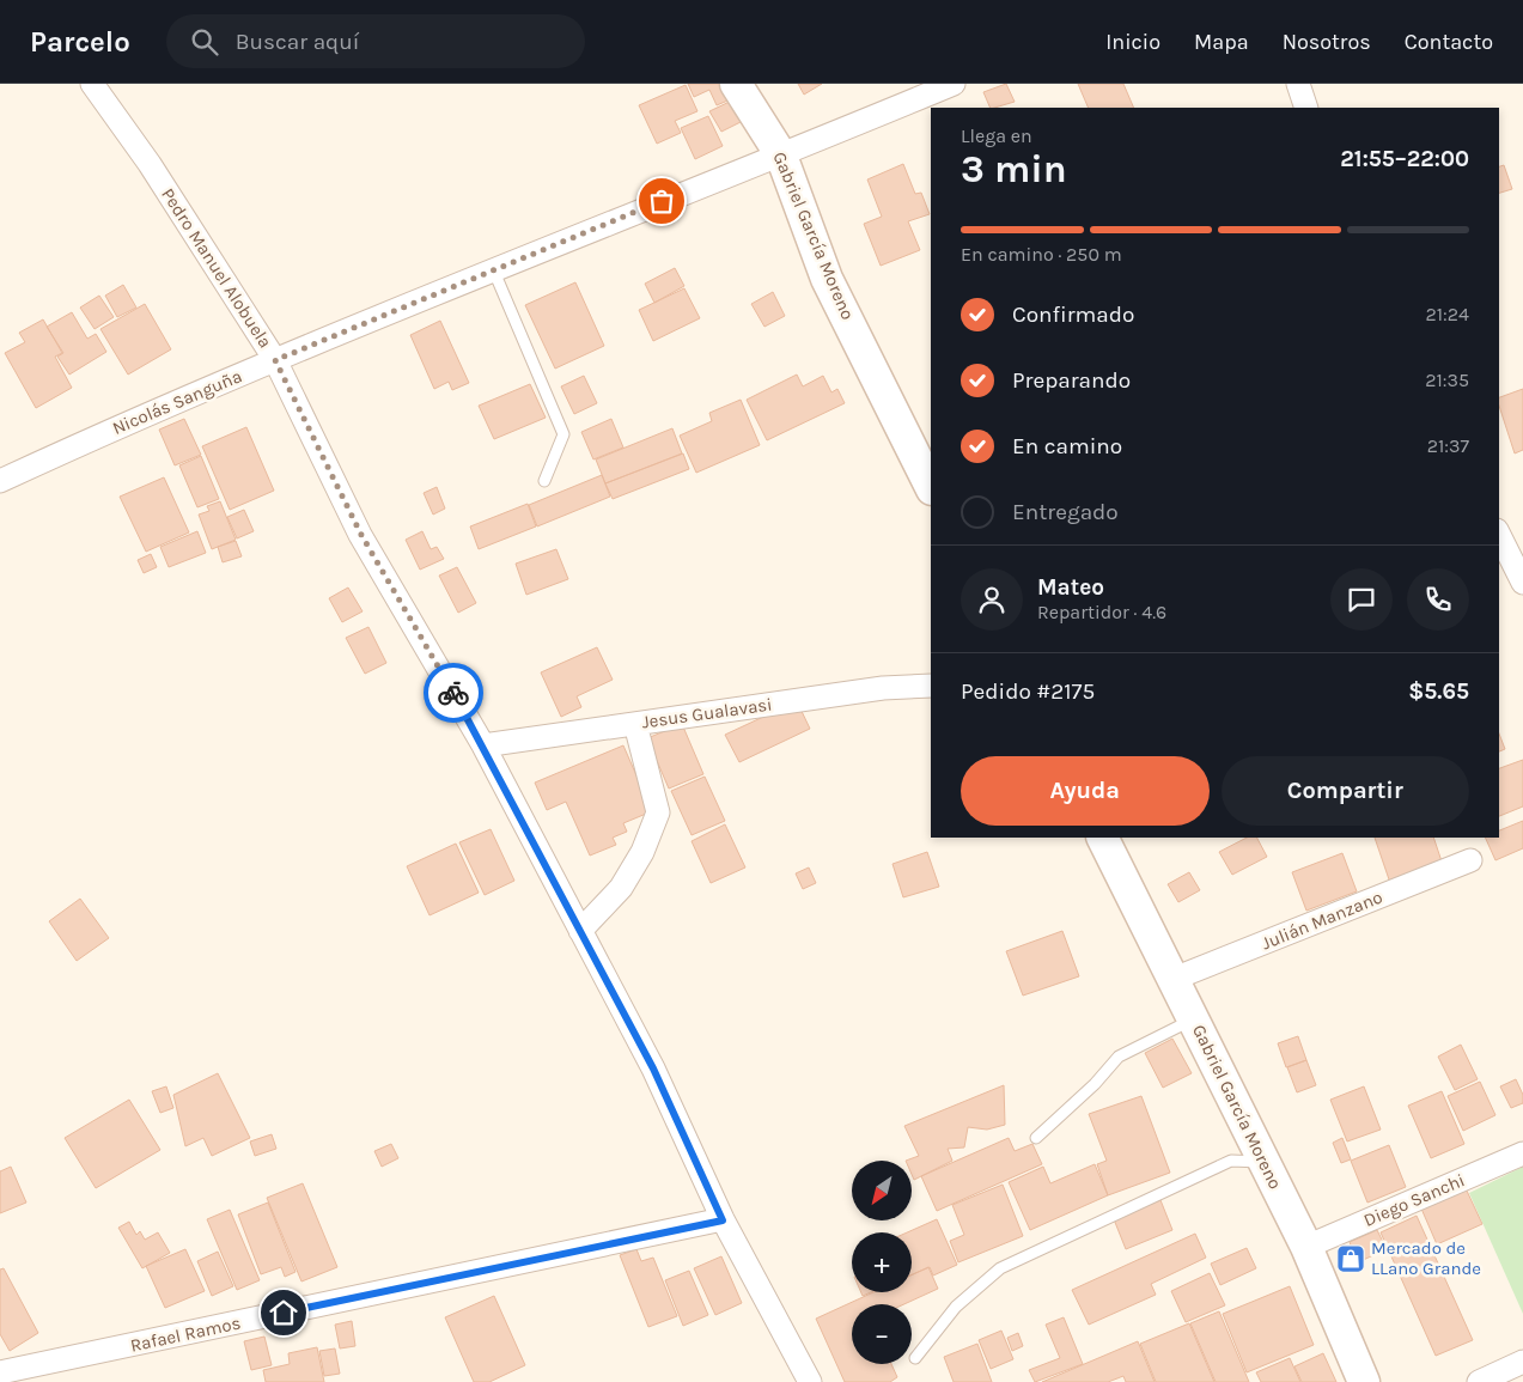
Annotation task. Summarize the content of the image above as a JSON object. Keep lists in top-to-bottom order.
{
  "streets": {
    "street": [
      "Gabriel García Moreno",
      "Pedro Manuel Alobuela",
      "Nicolás Sanguña",
      "Jesus Gualavasi",
      "Julián Manzano",
      "Diego Sanchi",
      "Rafael Ramos"
    ]
  },
  "crossings": [
    ["Gabriel García Moreno", "Nicolás Sanguña"],
    ["Gabriel García Moreno", "Julián Manzano"],
    ["Gabriel García Moreno", "Diego Sanchi"],
    ["Pedro Manuel Alobuela", "Nicolás Sanguña"],
    ["Pedro Manuel Alobuela", "Jesus Gualavasi"],
    ["Pedro Manuel Alobuela", "Rafael Ramos"]
  ],
  "places": {
    "shop": ["Mercado de LLano Grande"]
  },
  "north": "bottom left",
  "page": {
    "header": "Parcelo",
    "search": "Buscar aquí",
    "nav": [
      "Inicio",
      "Mapa",
      "Nosotros",
      "Contacto"
    ],
    "heading": ["3 min", "Llega en", "21:55–22:00"],
    "panel": [
      "Mateo",
      "Repartidor · 4.6",
      "Pedido #2175",
      "$5.65"
    ],
    "bar": "En camino · 250 m",
    "list": [
      ["Confirmado", "21:24"],
      ["Preparando", "21:35"],
      ["En camino", "21:37"],
      "Entregado"
    ],
    "buttons": ["Ayuda", "Compartir"],
    "map_buttons": ["+", "−"]
  }
}
